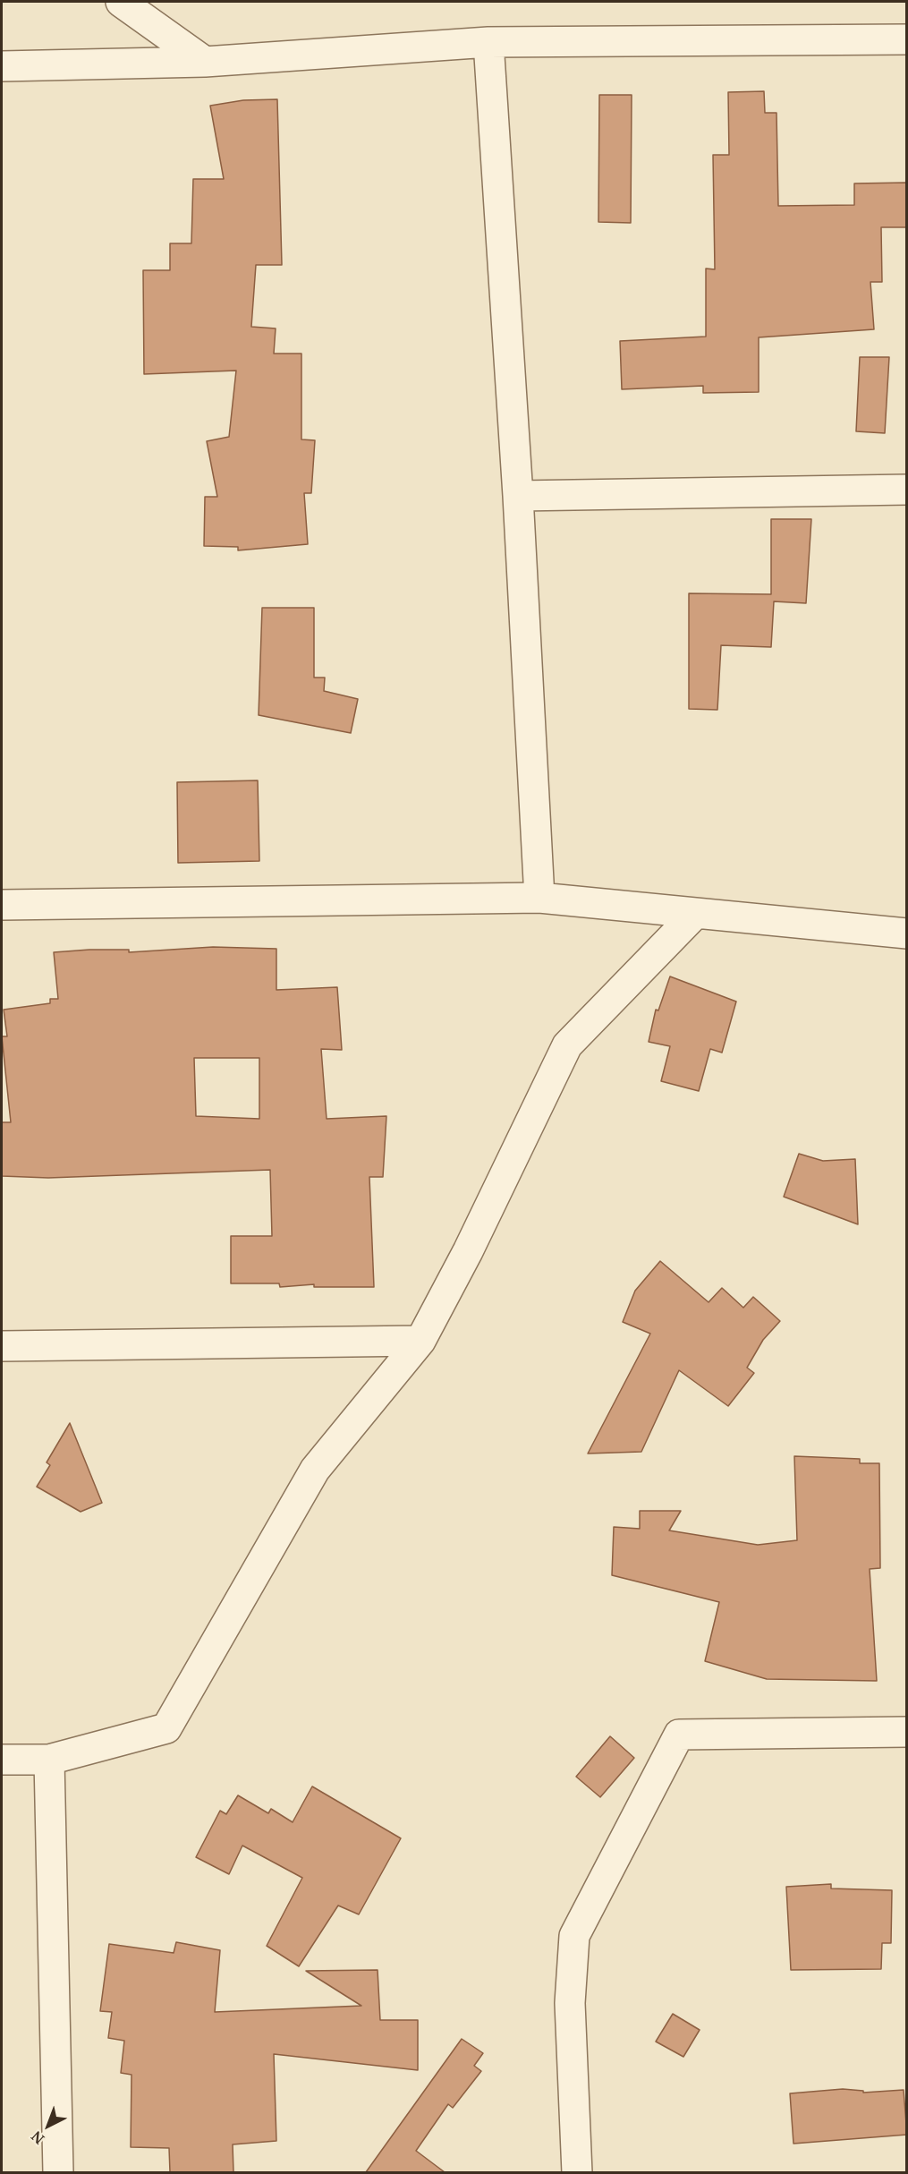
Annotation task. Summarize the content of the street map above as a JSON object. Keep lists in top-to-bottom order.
{
  "north": "bottom left"
}
